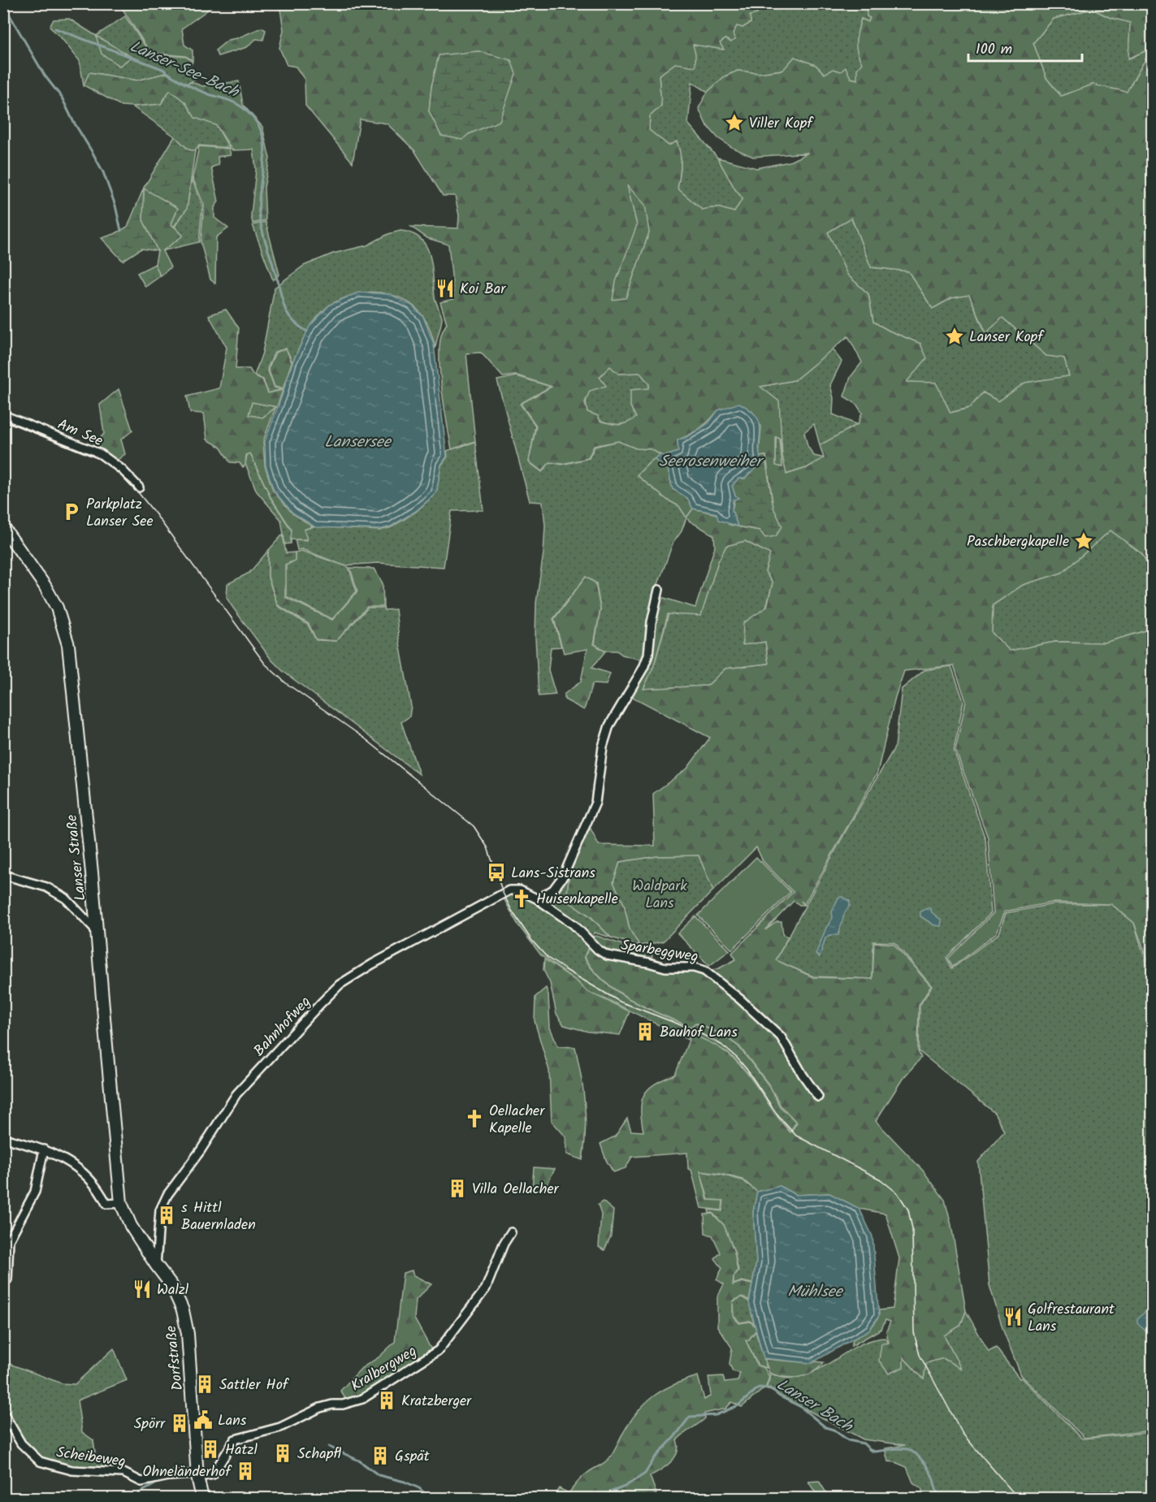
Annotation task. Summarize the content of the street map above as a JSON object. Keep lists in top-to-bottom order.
{
  "streets": {
    "main road": ["Lanser Straße", "Dorfstraße"],
    "street": [
      "Am See",
      "Sparbeggweg",
      "Bahnhofweg",
      "Kralbergweg",
      "Scheibeweg"
    ]
  },
  "crossings": [
    ["Lanser Straße", "Dorfstraße"],
    ["Sparbeggweg", "Bahnhofweg"],
    ["Bahnhofweg", "Dorfstraße"],
    ["Dorfstraße", "Kralbergweg"],
    ["Dorfstraße", "Scheibeweg"],
    ["Kralbergweg", "Scheibeweg"]
  ],
  "water": [
    "Lanser-See-Bach",
    "Lansersee",
    "Seerosenweiher",
    "Mühlsee",
    "Lanser Bach"
  ],
  "parks": ["Waldpark Lans"],
  "places": {
    "place": ["Viller Kopf", "Lanser Kopf", "Paschbergkapelle"],
    "restaurant": ["Koi Bar", "Walzl", "Golfrestaurant Lans"],
    "parking": ["Parkplatz Lanser See"],
    "bus stop": ["Lans-Sistrans"],
    "church": ["Huisenkapelle", "Oellacher Kapelle"],
    "building": [
      "Bauhof Lans",
      "Villa Oellacher",
      "s Hittl Bauernladen",
      "Sattler Hof",
      "Kratzberger",
      "Spörr",
      "Hatzl",
      "Schapfl",
      "Gspät",
      "Ohneländerhof"
    ],
    "public building": ["Lans"]
  },
  "scale_bar": "100 m"
}
